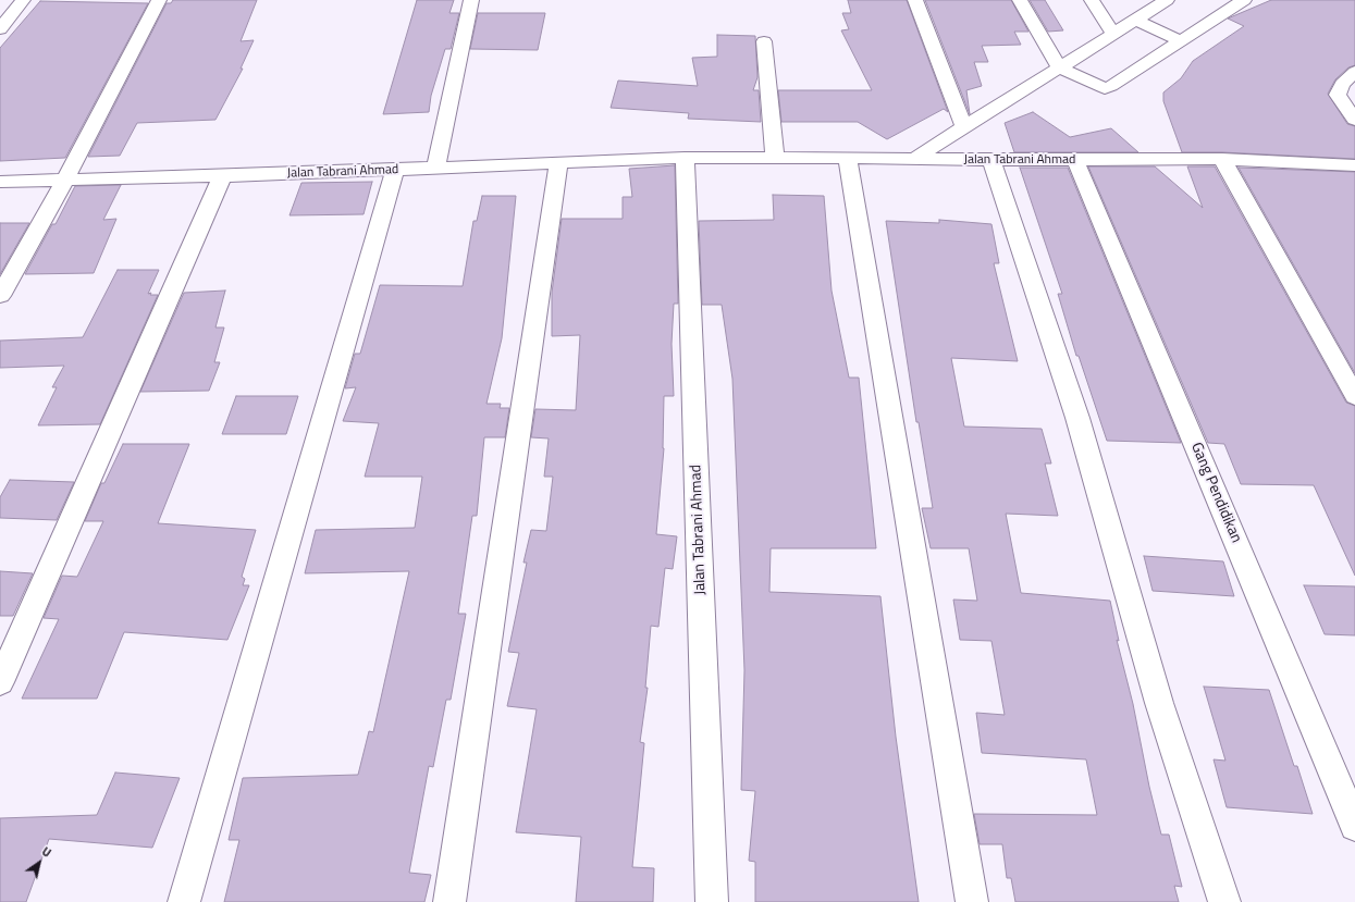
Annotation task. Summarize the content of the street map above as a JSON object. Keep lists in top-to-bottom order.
{
  "streets": {
    "street": ["Jalan Tabrani Ahmad", "Gang Pendidikan"]
  },
  "crossings": [
    ["Jalan Tabrani Ahmad", "Gang Pendidikan"]
  ],
  "north": "top right"
}
